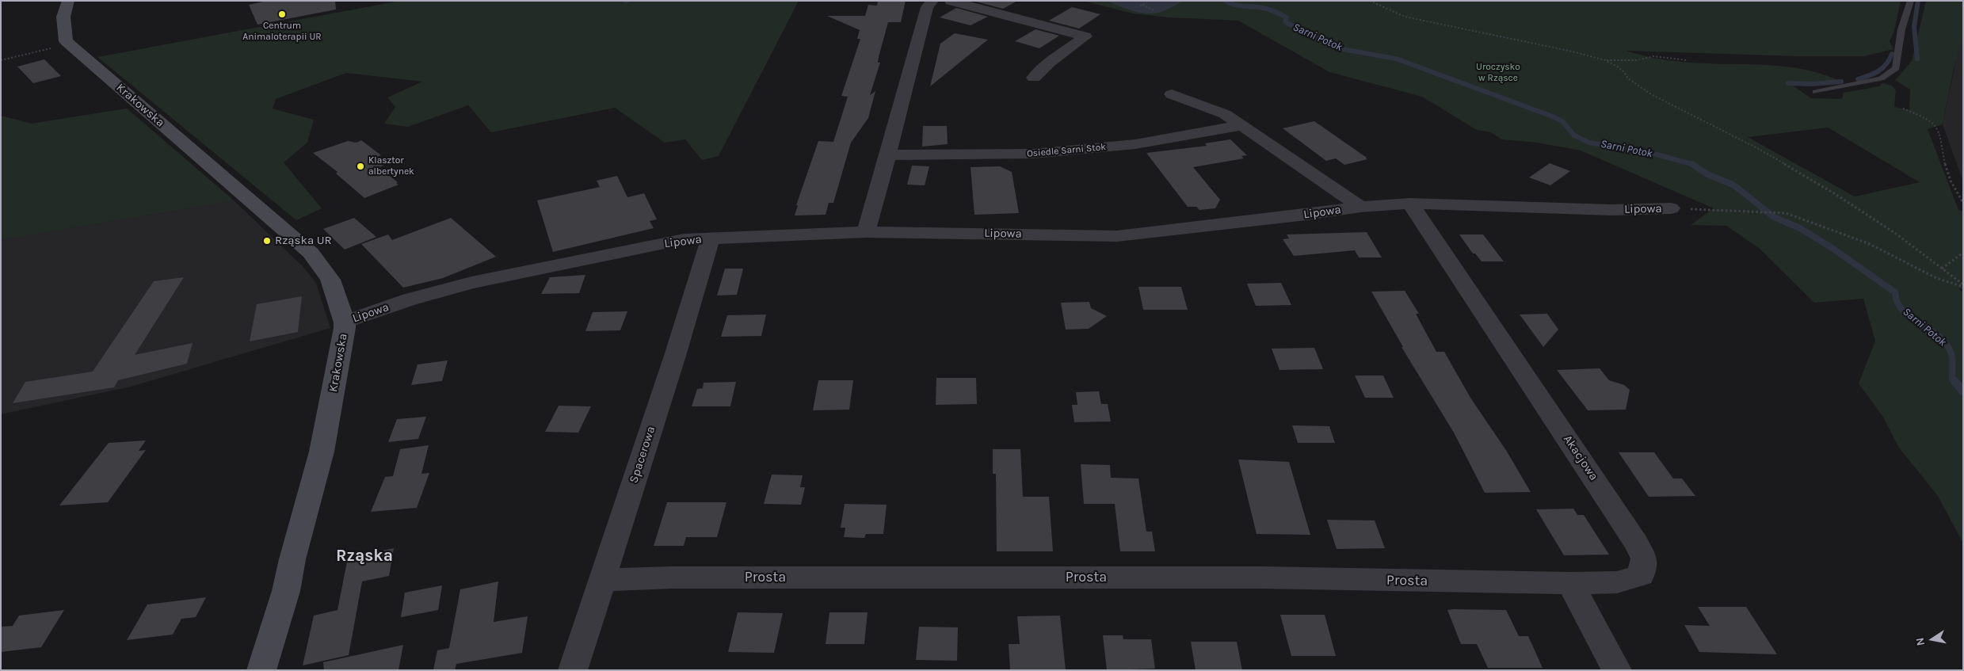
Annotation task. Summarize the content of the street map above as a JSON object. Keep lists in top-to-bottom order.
{
  "streets": {
    "street": [
      "Krakowska",
      "Osiedle Sarni Stok",
      "Lipowa",
      "Spacerowa",
      "Akacjowa",
      "Prosta"
    ]
  },
  "crossings": [
    ["Krakowska", "Lipowa"],
    ["Lipowa", "Spacerowa"],
    ["Lipowa", "Akacjowa"],
    ["Spacerowa", "Prosta"],
    ["Akacjowa", "Prosta"]
  ],
  "districts": ["Rząska"],
  "water": ["Sarni Potok"],
  "parks": ["Uroczysko w Rząsce"],
  "places": ["Centrum Animaloterapii UR", "Klasztor albertynek", "Rząska UR"],
  "north": "left"
}
